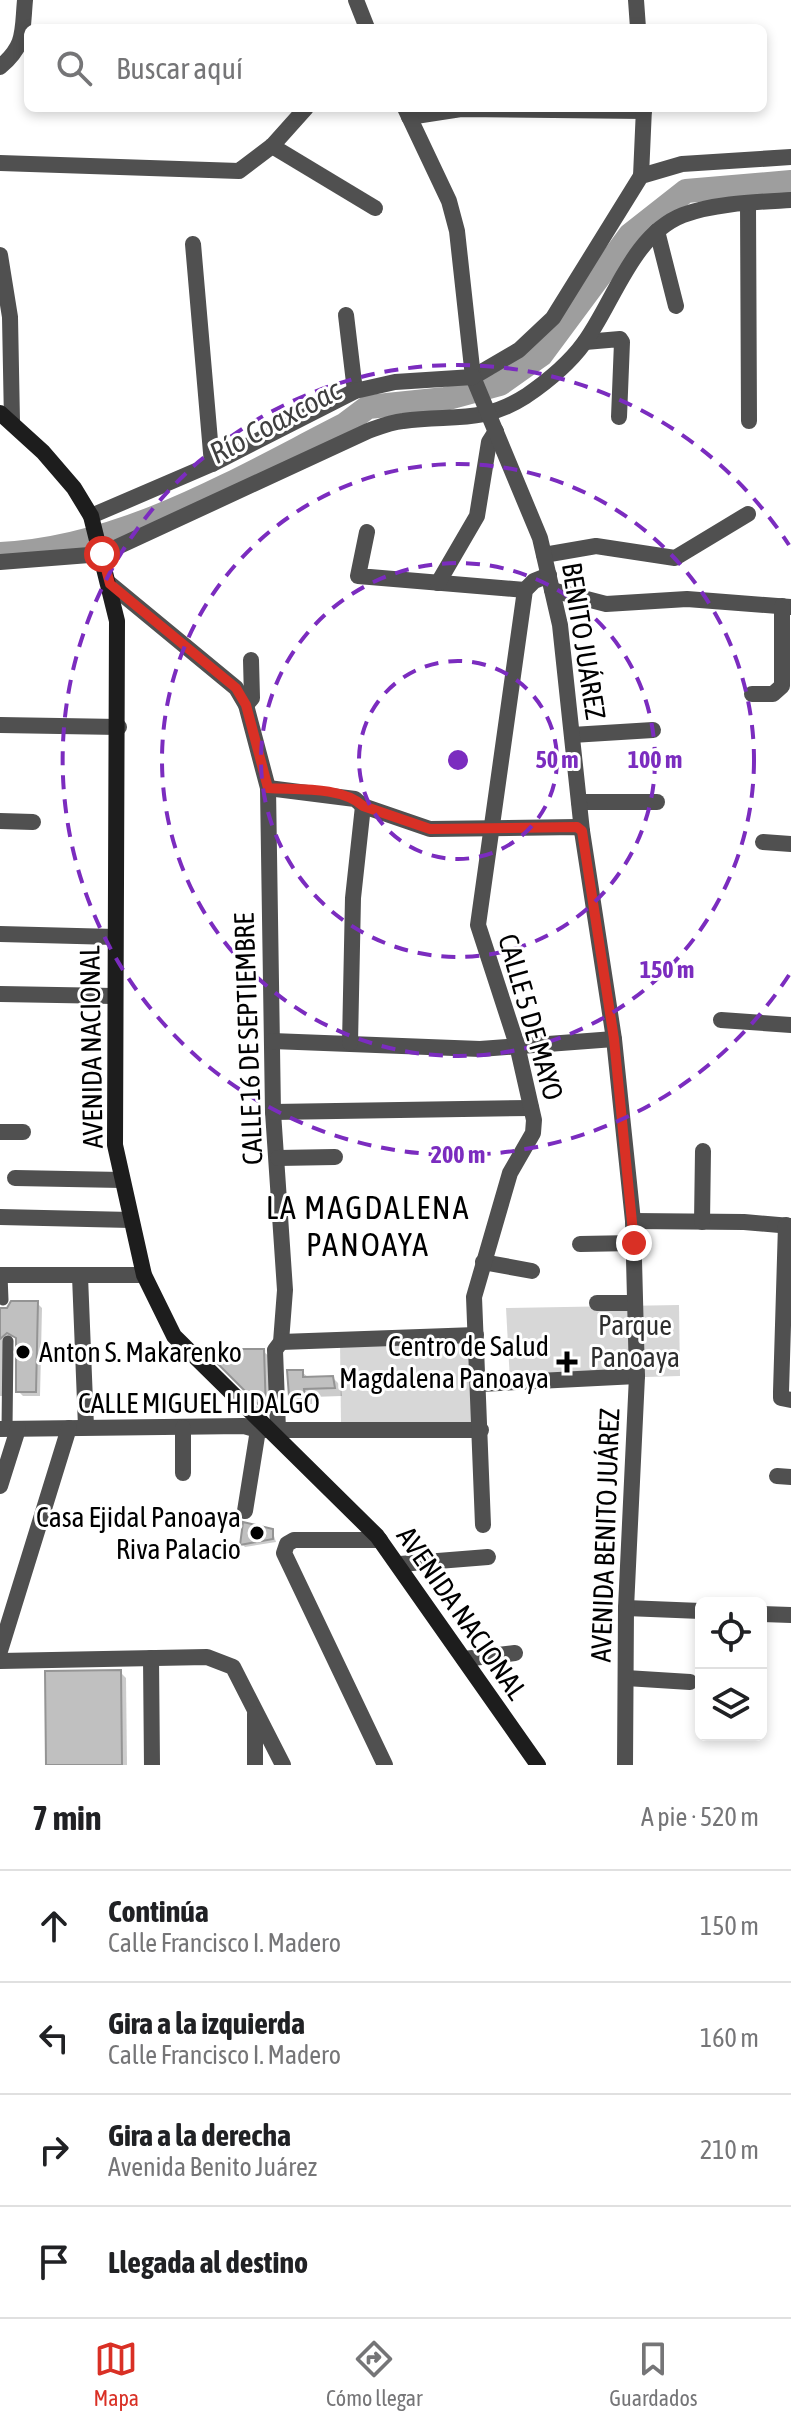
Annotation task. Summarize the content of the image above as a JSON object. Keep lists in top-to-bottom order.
{
  "streets": {
    "main road": ["AVENIDA NACIONAL"],
    "street": [
      "BENITO JUÁREZ",
      "CALLE 5 DE MAYO",
      "CALLE 16 DE SEPTIEMBRE",
      "CALLE MIGUEL HIDALGO",
      "AVENIDA BENITO JUÁREZ"
    ]
  },
  "crossings": [
    ["BENITO JUÁREZ", "AVENIDA BENITO JUÁREZ"],
    ["CALLE 16 DE SEPTIEMBRE", "AVENIDA NACIONAL"],
    ["CALLE 16 DE SEPTIEMBRE", "CALLE MIGUEL HIDALGO"],
    ["AVENIDA NACIONAL", "CALLE MIGUEL HIDALGO"]
  ],
  "districts": ["LA MAGDALENA PANOAYA"],
  "water": ["Río Coaxcoac"],
  "parks": ["Parque Panoaya"],
  "places": {
    "other": ["Anton S. Makarenko", "Casa Ejidal Panoaya Riva Palacio"],
    "health": ["Centro de Salud Magdalena Panoaya"]
  },
  "page": {
    "search": "Buscar aquí",
    "heading": ["7 min", "A pie · 520 m"],
    "list": [
      ["Continúa", "Calle Francisco I. Madero", "150 m"],
      ["Gira a la izquierda", "Calle Francisco I. Madero", "160 m"],
      ["Gira a la derecha", "Avenida Benito Juárez", "210 m"],
      "Llegada al destino"
    ],
    "nav": ["Mapa", "Cómo llegar", "Guardados"]
  },
  "rings": [
    "50 m",
    "100 m",
    "150 m",
    "200 m"
  ]
}
